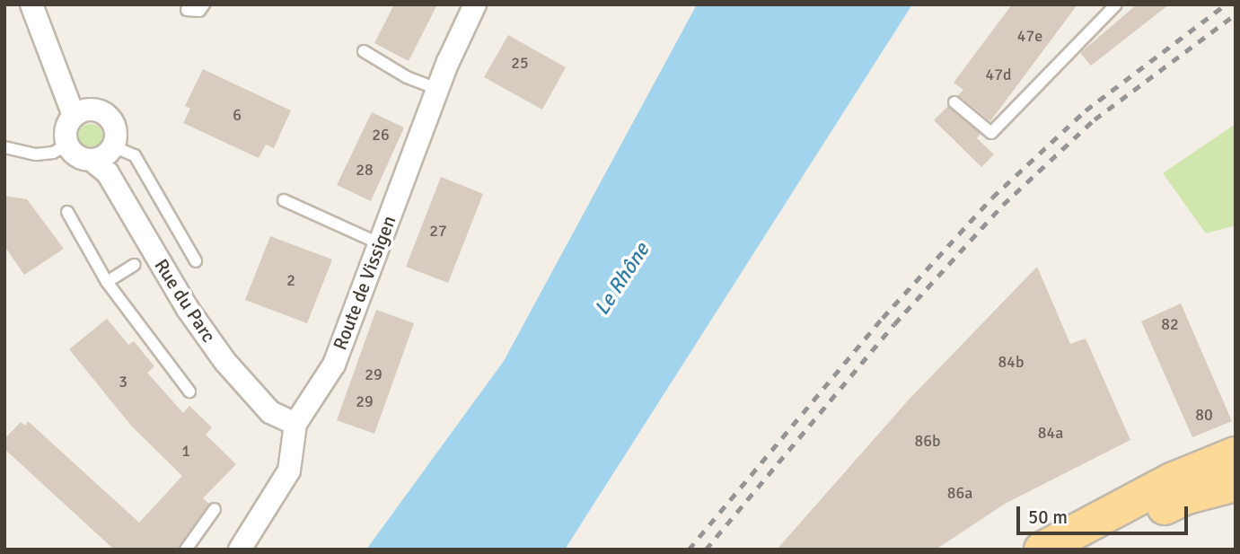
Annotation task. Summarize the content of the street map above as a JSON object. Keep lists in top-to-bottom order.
{
  "streets": {
    "street": ["Route de Vissigen", "Rue du Parc"]
  },
  "crossings": [
    ["Route de Vissigen", "Rue du Parc"]
  ],
  "water": ["Le Rhône"],
  "house_numbers": [
    "47e",
    "25",
    "47d",
    "6",
    "26",
    "28",
    "27",
    "2",
    "82",
    "84b",
    "29",
    "3",
    "29",
    "80",
    "84a",
    "86b",
    "1",
    "86a"
  ],
  "scale_bar": "50 m"
}
